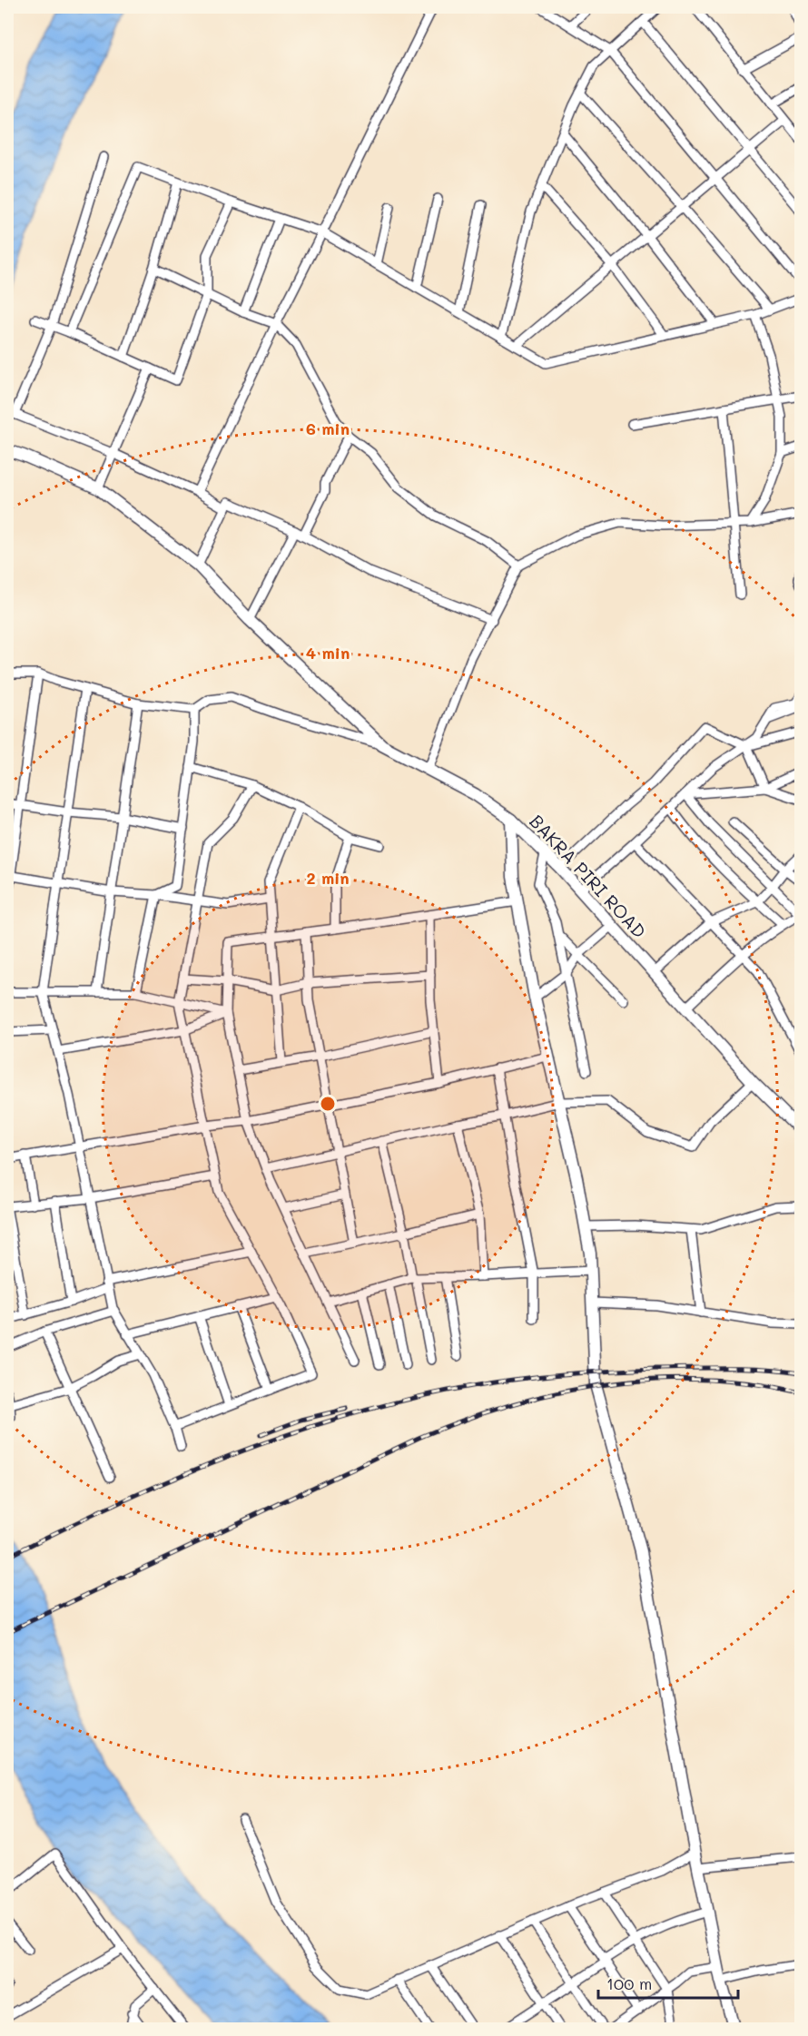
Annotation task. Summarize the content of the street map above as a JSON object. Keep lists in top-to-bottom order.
{
  "streets": {
    "street": ["BAKRA PIRI ROAD"]
  },
  "scale_bar": "100 m",
  "rings": ["6 min", "4 min", "2 min"]
}
